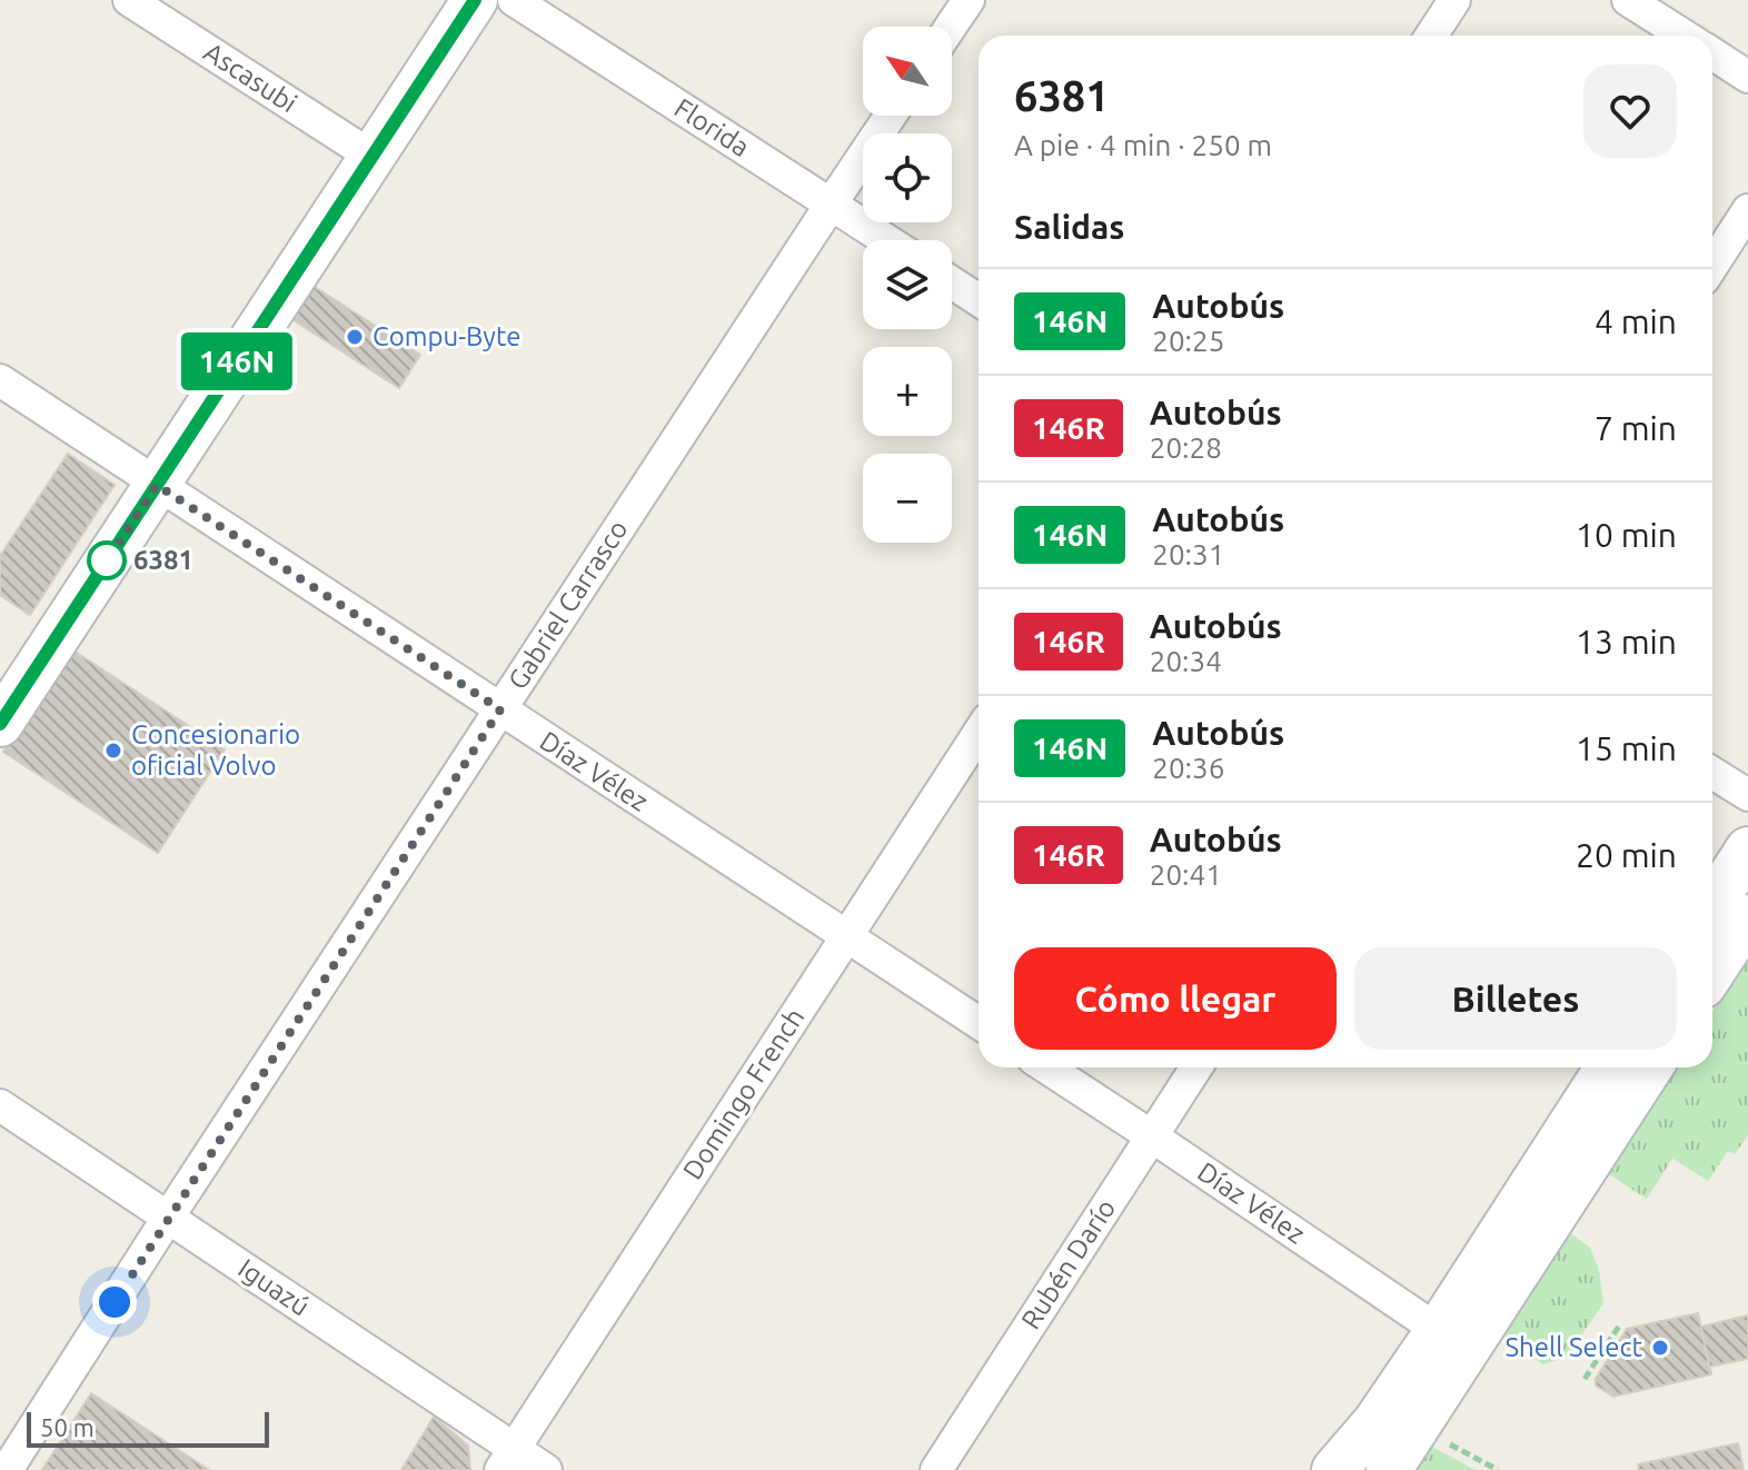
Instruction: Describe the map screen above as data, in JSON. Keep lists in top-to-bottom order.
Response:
{
  "streets": {
    "street": [
      "Ascasubi",
      "Florida",
      "Gabriel Carrasco",
      "Díaz Vélez",
      "Domingo French",
      "Rubén Darío",
      "Iguazú"
    ]
  },
  "crossings": [
    ["Florida", "Gabriel Carrasco"],
    ["Gabriel Carrasco", "Díaz Vélez"],
    ["Gabriel Carrasco", "Iguazú"],
    ["Díaz Vélez", "Domingo French"],
    ["Díaz Vélez", "Rubén Darío"],
    ["Domingo French", "Iguazú"]
  ],
  "places": [
    "Compu-Byte",
    "6381",
    "Concesionario oficial Volvo",
    "Shell Select"
  ],
  "lines": ["bus line 146N"],
  "scale_bar": "50 m",
  "north": "top left",
  "page": {
    "on_map": "146N",
    "map_buttons": ["+", "−"],
    "heading": [
      ["6381", "A pie · 4 min · 250 m"],
      "Salidas"
    ],
    "list": [
      {
        "mark": "146N",
        "name": "Autobús",
        "note": "20:25",
        "value": "4 min"
      },
      {
        "mark": "146R",
        "name": "Autobús",
        "note": "20:28",
        "value": "7 min"
      },
      {
        "mark": "146N",
        "name": "Autobús",
        "note": "20:31",
        "value": "10 min"
      },
      {
        "mark": "146R",
        "name": "Autobús",
        "note": "20:34",
        "value": "13 min"
      },
      {
        "mark": "146N",
        "name": "Autobús",
        "note": "20:36",
        "value": "15 min"
      },
      {
        "mark": "146R",
        "name": "Autobús",
        "note": "20:41",
        "value": "20 min"
      }
    ],
    "buttons": ["Cómo llegar", "Billetes"],
    "scale": "50 m"
  }
}
